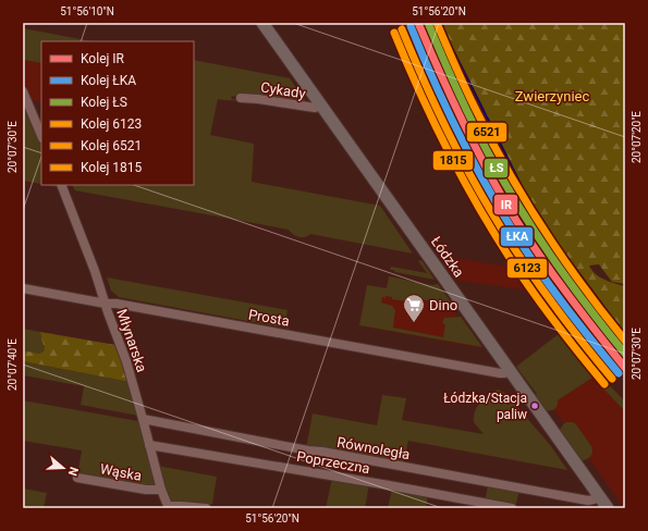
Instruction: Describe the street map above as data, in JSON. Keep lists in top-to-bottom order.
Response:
{
  "streets": {
    "main road": ["Łódzka"],
    "street": [
      "Cykady",
      "Prosta",
      "Młynarska",
      "Równoległa",
      "Poprzeczna",
      "Wąska"
    ]
  },
  "crossings": [
    ["Cykady", "Łódzka"],
    ["Łódzka", "Prosta"],
    ["Łódzka", "Równoległa"],
    ["Prosta", "Młynarska"],
    ["Młynarska", "Równoległa"],
    ["Młynarska", "Poprzeczna"],
    ["Młynarska", "Wąska"]
  ],
  "parks": ["Zwierzyniec"],
  "places": {
    "supermarket": ["Dino"],
    "other": ["Łódzka/Stacja paliw"]
  },
  "lines": [
    "rail line IR",
    "rail line ŁS",
    "rail line 6521",
    "rail line ŁKA",
    "rail line 6123",
    "rail line 1815"
  ],
  "legend": [
    "Kolej IR",
    "Kolej ŁKA",
    "Kolej ŁS",
    "Kolej 6123",
    "Kolej 6521",
    "Kolej 1815"
  ],
  "north": "right",
  "coordinates": [
    "51°56'10\"N",
    "51°56'20\"N",
    "20°07'20\"E",
    "20°07'30\"E",
    "20°07'40\"E"
  ]
}
